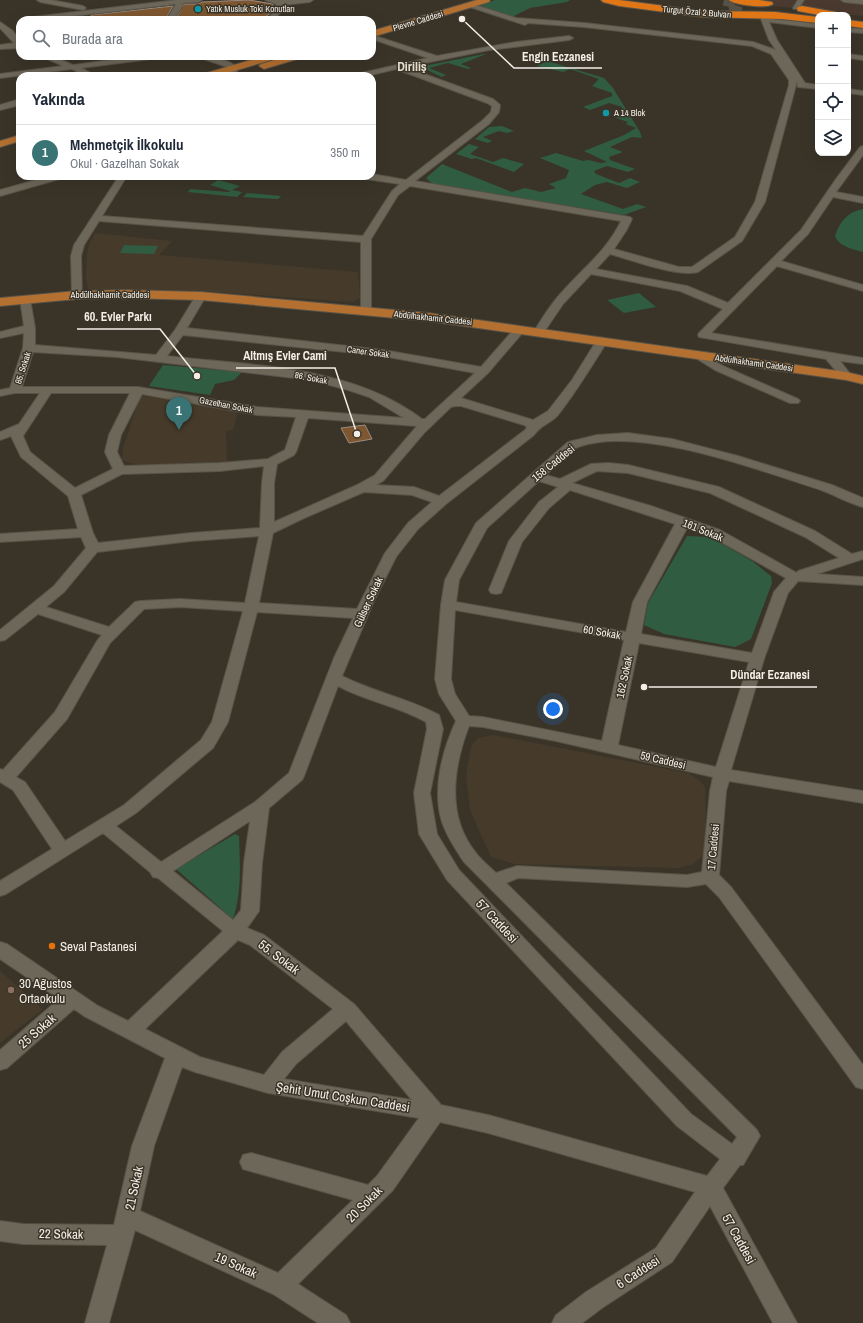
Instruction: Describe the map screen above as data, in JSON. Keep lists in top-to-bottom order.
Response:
{
  "streets": {
    "highway": ["Turgut Özal 2 Bulvarı"],
    "main road": ["Plevne Caddesi", "Abdülhakhamit Caddesi"],
    "street": [
      "Caner Sokak",
      "85. Sokak",
      "86. Sokak",
      "Gazelhan Sokak",
      "158 Caddesi",
      "161 Sokak",
      "Gülser Sokak",
      "60 Sokak",
      "162 Sokak",
      "59 Caddesi",
      "17 Caddesi",
      "57 Caddesi",
      "55. Sokak",
      "25 Sokak",
      "Şehit Umut Coşkun Caddesi",
      "21 Sokak",
      "20 Sokak",
      "22 Sokak",
      "19 Sokak",
      "6 Caddesi"
    ]
  },
  "crossings": [
    ["Abdülhakhamit Caddesi", "85. Sokak"],
    ["Abdülhakhamit Caddesi", "Gülser Sokak"],
    ["85. Sokak", "86. Sokak"],
    ["85. Sokak", "Gazelhan Sokak"],
    ["86. Sokak", "Gazelhan Sokak"],
    ["158 Caddesi", "161 Sokak"],
    ["158 Caddesi", "60 Sokak"],
    ["158 Caddesi", "59 Caddesi"],
    ["161 Sokak", "162 Sokak"],
    ["161 Sokak", "17 Caddesi"],
    ["Gülser Sokak", "57 Caddesi"],
    ["Gülser Sokak", "55. Sokak"],
    ["60 Sokak", "162 Sokak"],
    ["60 Sokak", "17 Caddesi"],
    ["162 Sokak", "59 Caddesi"],
    ["59 Caddesi", "17 Caddesi"],
    ["57 Caddesi", "Şehit Umut Coşkun Caddesi"],
    ["57 Caddesi", "6 Caddesi"],
    ["55. Sokak", "Şehit Umut Coşkun Caddesi"],
    ["55. Sokak", "20 Sokak"],
    ["25 Sokak", "Şehit Umut Coşkun Caddesi"],
    ["Şehit Umut Coşkun Caddesi", "21 Sokak"],
    ["Şehit Umut Coşkun Caddesi", "20 Sokak"],
    ["Şehit Umut Coşkun Caddesi", "6 Caddesi"],
    ["21 Sokak", "22 Sokak"],
    ["21 Sokak", "19 Sokak"],
    ["20 Sokak", "19 Sokak"],
    ["22 Sokak", "19 Sokak"]
  ],
  "districts": ["Diriliş"],
  "places": [
    "Yatık Musluk Toki Konutları",
    "Engin Eczanesi",
    "A 14 Blok",
    "60. Evler Parkı",
    "Altmış Evler Cami",
    "Dündar Eczanesi",
    "Seval Pastanesi",
    "30 Ağustos Ortaokulu"
  ],
  "page": {
    "map_buttons": ["+", "−"],
    "search": "Burada ara",
    "heading": "Yakında",
    "list": [
      {
        "mark": "1",
        "name": "Mehmetçik İlkokulu",
        "note": "Okul · Gazelhan Sokak",
        "value": "350 m"
      }
    ],
    "pins": "1"
  }
}
